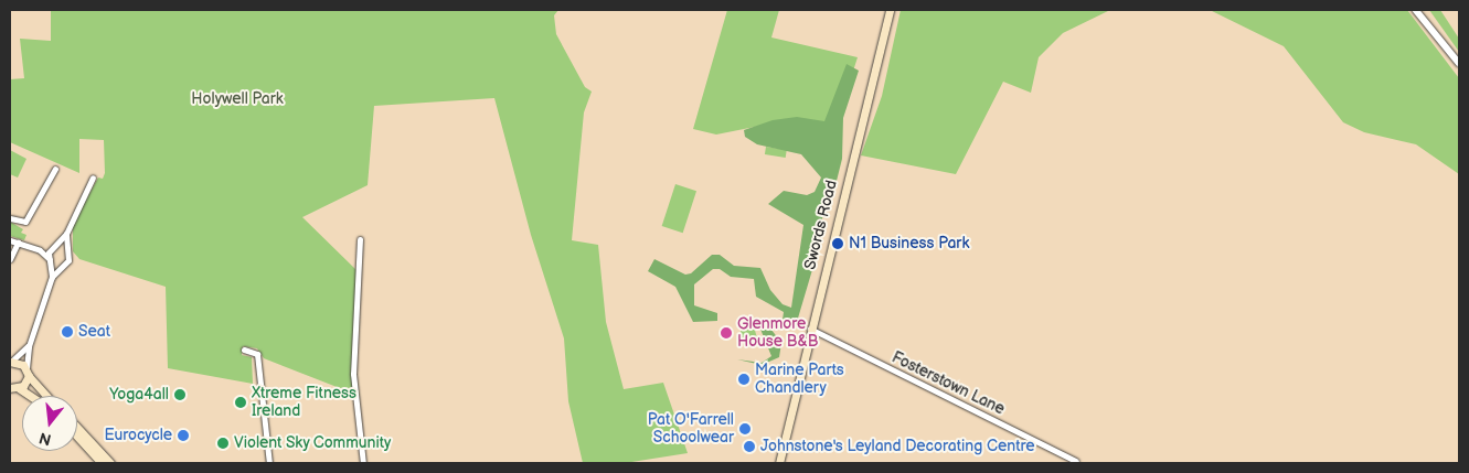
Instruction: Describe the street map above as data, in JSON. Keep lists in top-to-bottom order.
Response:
{
  "streets": {
    "main road": ["Swords Road"],
    "street": ["Fosterstown Lane"]
  },
  "crossings": [
    ["Swords Road", "Fosterstown Lane"]
  ],
  "parks": ["Holywell Park"],
  "places": [
    "N1 Business Park",
    "Seat",
    "Glenmore House B&B",
    "Marine Parts Chandlery",
    "Yoga4all",
    "Xtreme Fitness Ireland",
    "Pat O'Farrell Schoolwear",
    "Eurocycle",
    "Violent Sky Community",
    "Johnstone's Leyland Decorating Centre"
  ],
  "north": "bottom"
}
